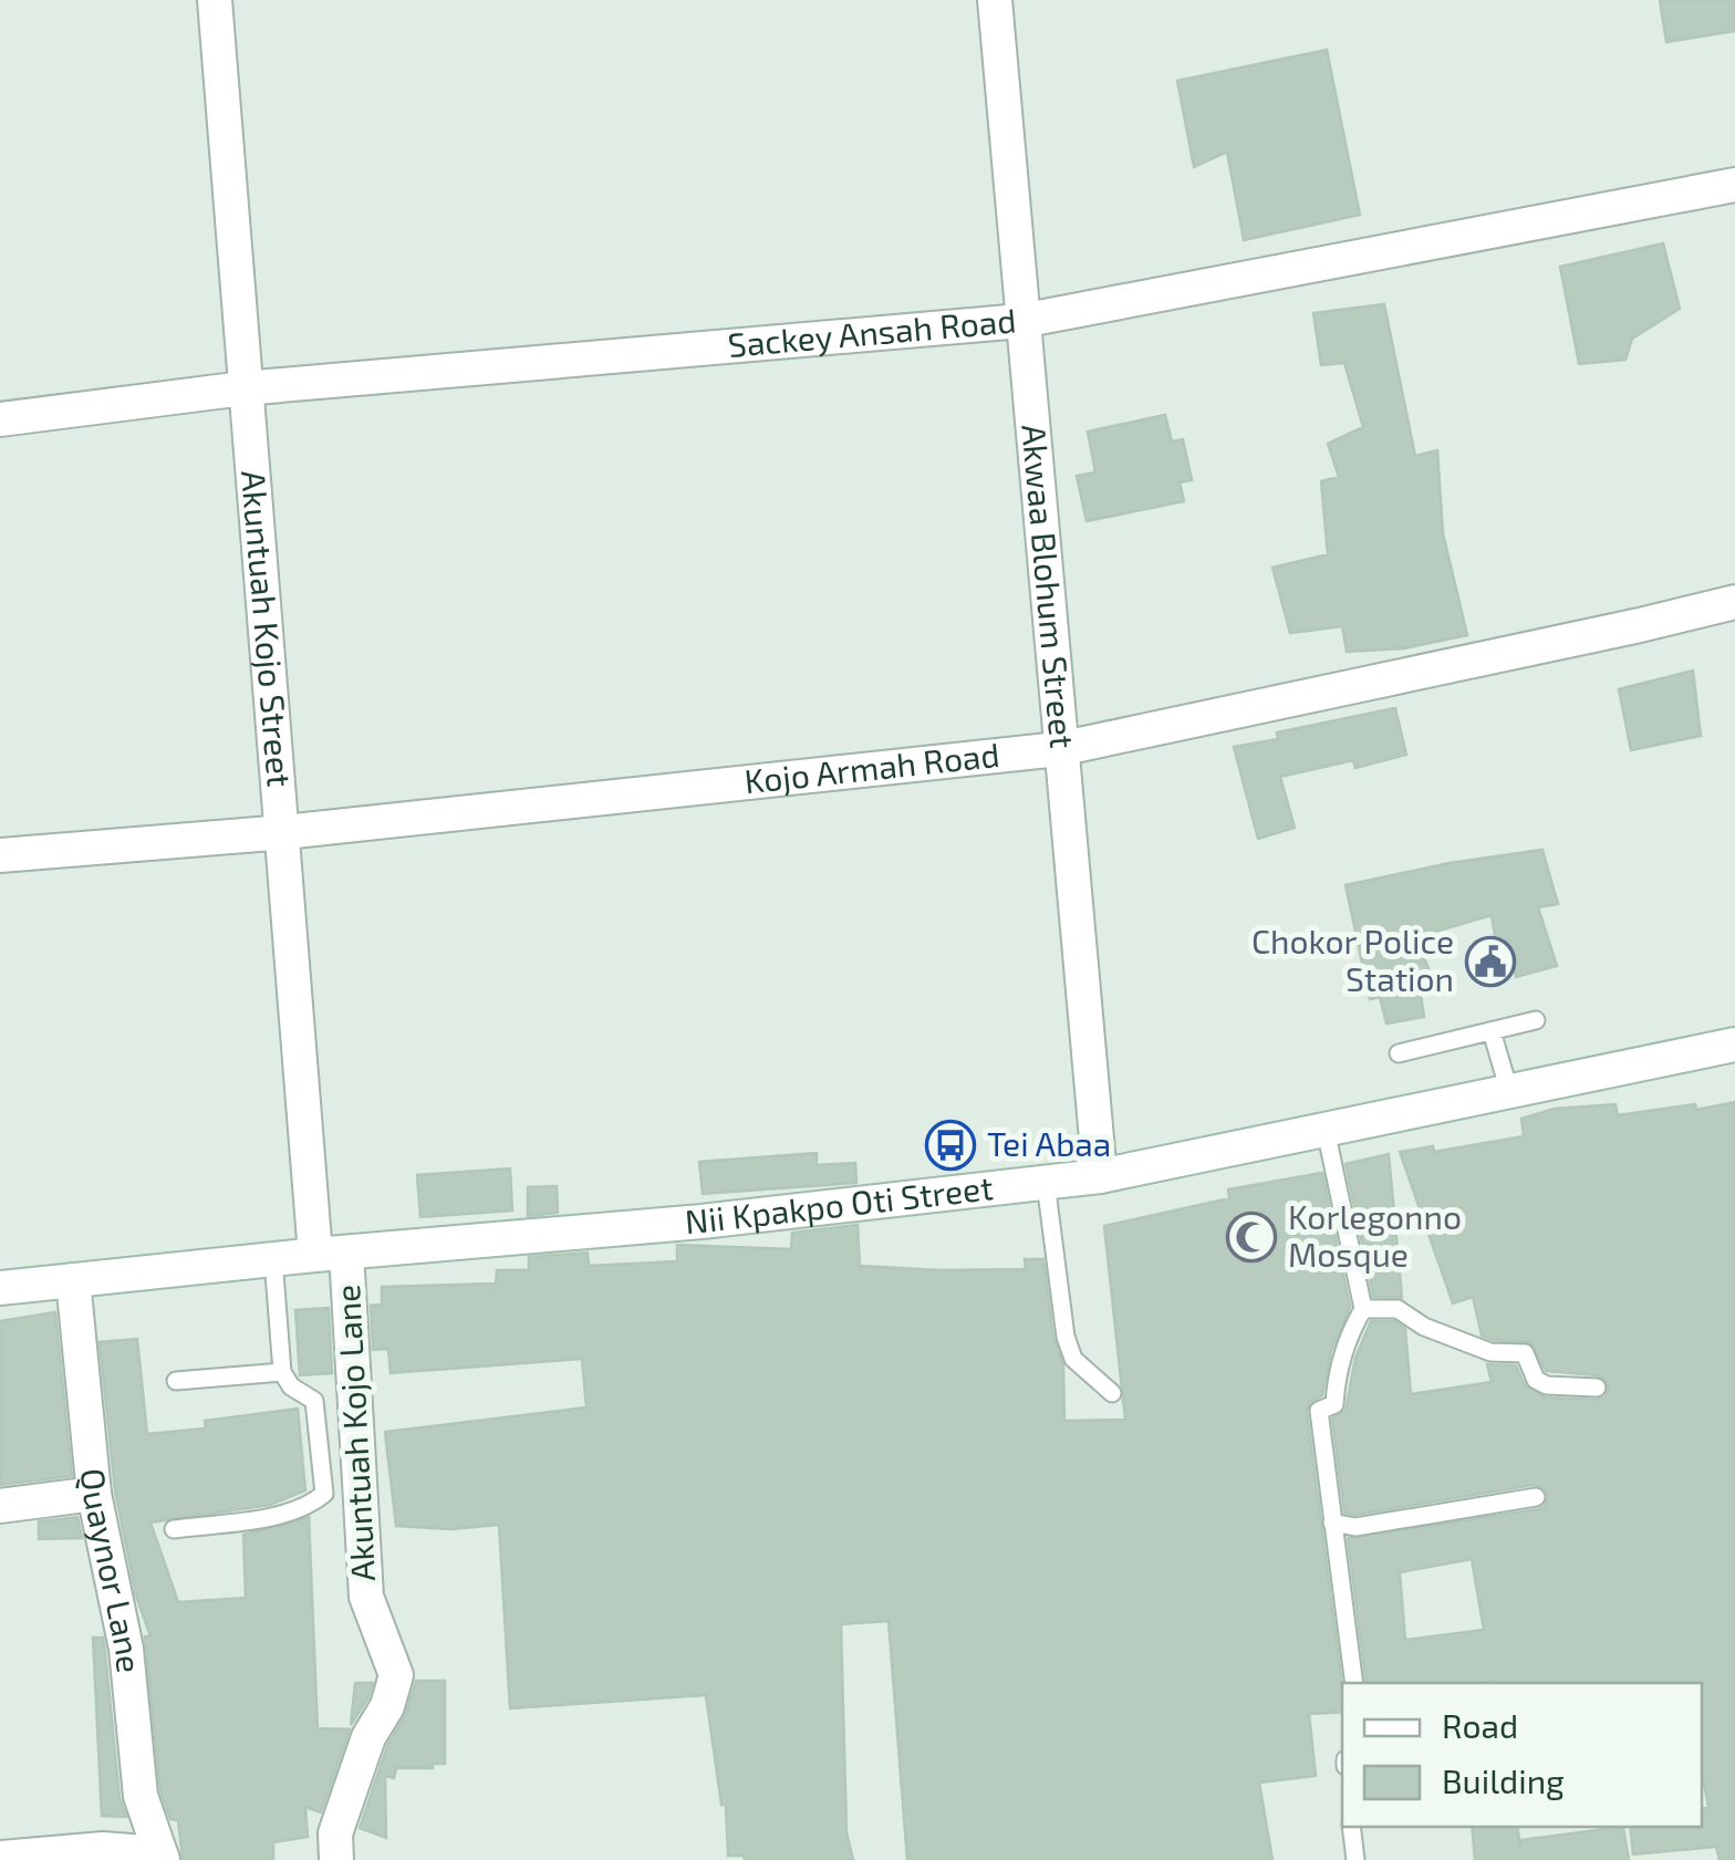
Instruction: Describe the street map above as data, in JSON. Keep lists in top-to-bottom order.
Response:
{
  "streets": {
    "street": [
      "Sackey Ansah Road",
      "Akwaa Blohum Street",
      "Akuntuah Kojo Street",
      "Kojo Armah Road",
      "Nii Kpakpo Oti Street",
      "Akuntuah Kojo Lane",
      "Quaynor Lane"
    ]
  },
  "crossings": [
    ["Sackey Ansah Road", "Akwaa Blohum Street"],
    ["Sackey Ansah Road", "Akuntuah Kojo Street"],
    ["Akwaa Blohum Street", "Kojo Armah Road"],
    ["Akwaa Blohum Street", "Nii Kpakpo Oti Street"],
    ["Akuntuah Kojo Street", "Kojo Armah Road"],
    ["Akuntuah Kojo Street", "Nii Kpakpo Oti Street"],
    ["Akuntuah Kojo Street", "Akuntuah Kojo Lane"],
    ["Nii Kpakpo Oti Street", "Akuntuah Kojo Lane"],
    ["Nii Kpakpo Oti Street", "Quaynor Lane"]
  ],
  "places": {
    "public building": ["Chokor Police Station"],
    "bus stop": ["Tei Abaa"],
    "mosque": ["Korlegonno Mosque"]
  },
  "legend": ["Road", "Building"]
}
